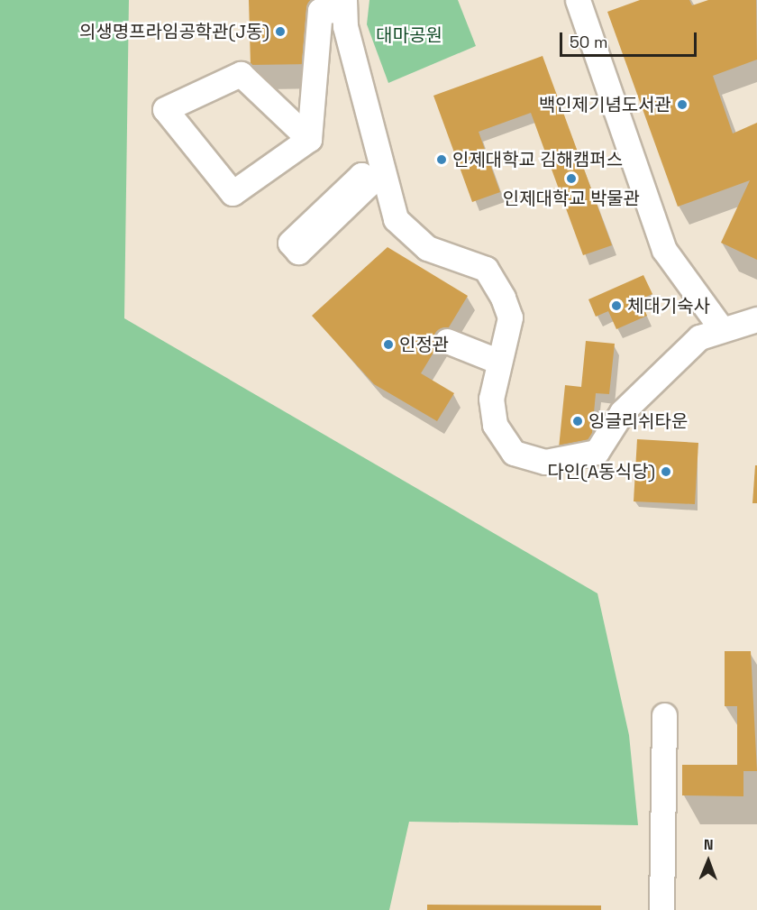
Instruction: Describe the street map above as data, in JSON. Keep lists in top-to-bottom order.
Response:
{
  "parks": ["대마공원"],
  "places": [
    "의생명프라임공학관(J동)",
    "백인제기념도서관",
    "인제대학교 김해캠퍼스",
    "인제대학교 박물관",
    "체대기숙사",
    "인정관",
    "잉글리쉬타운",
    "다인(A동식당)"
  ],
  "scale_bar": "50 m",
  "north": "top"
}
